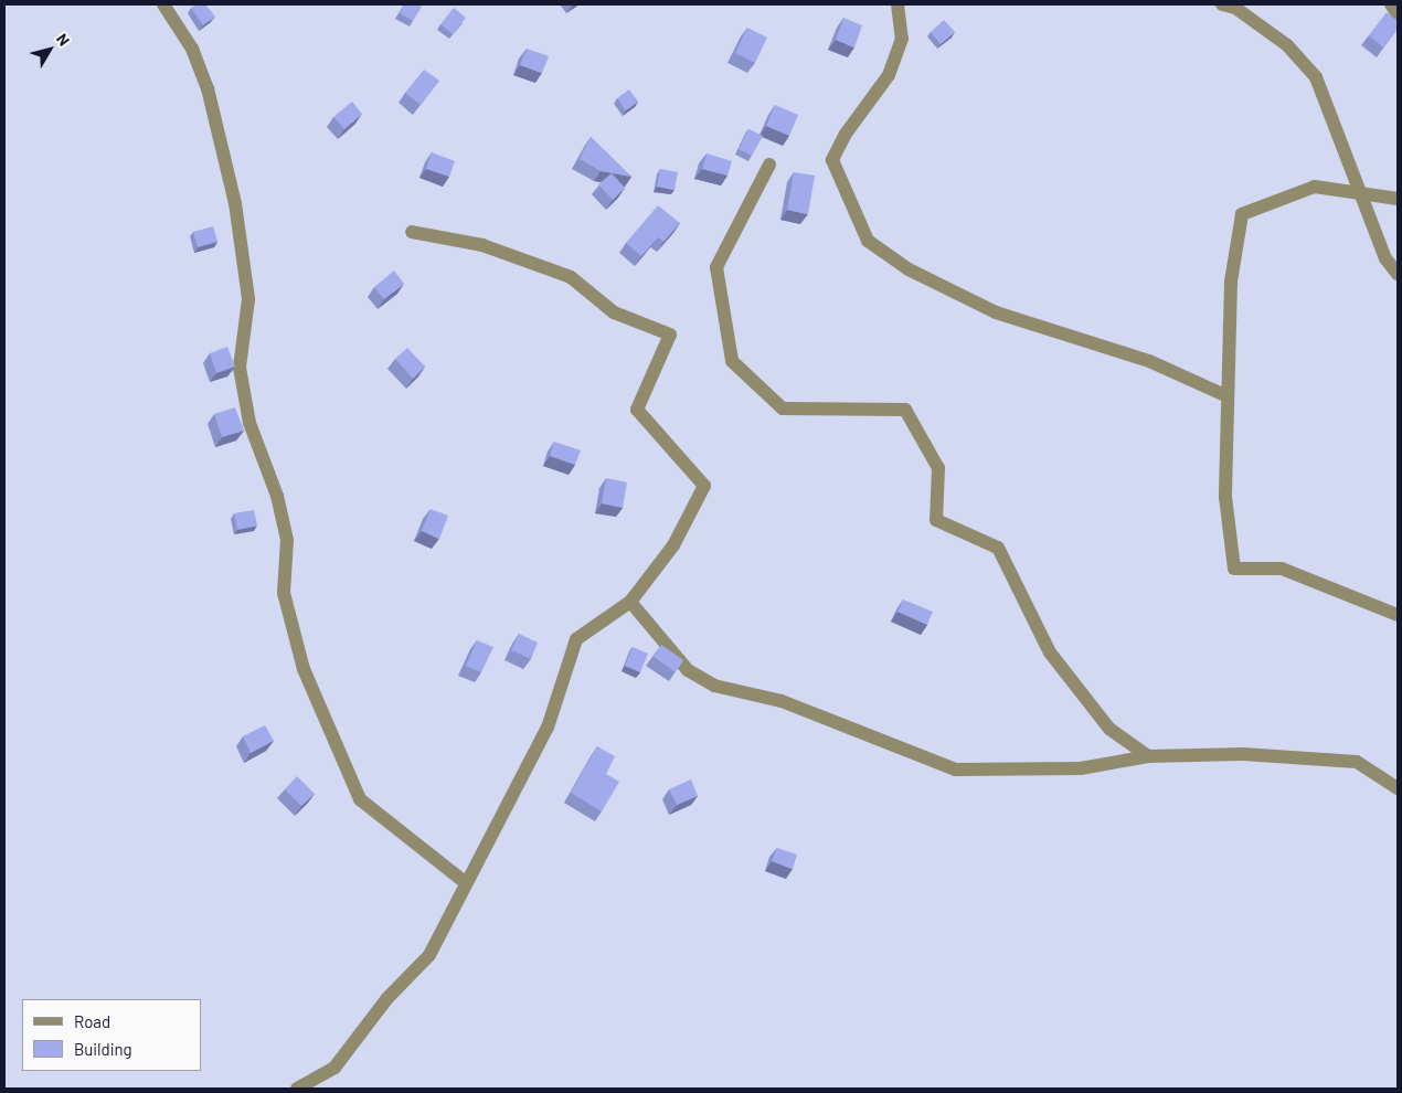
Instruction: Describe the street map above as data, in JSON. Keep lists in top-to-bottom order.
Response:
{
  "legend": ["Road", "Building"],
  "north": "top right"
}
